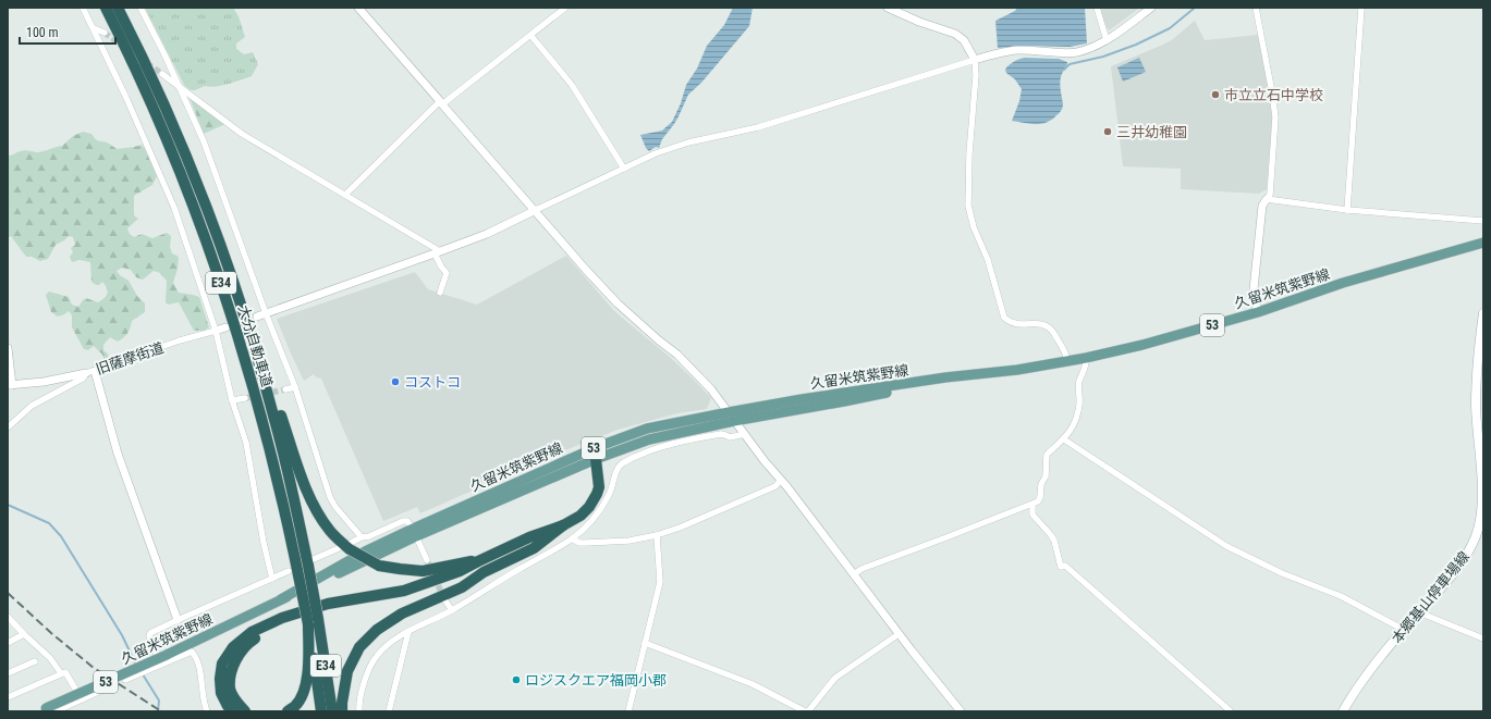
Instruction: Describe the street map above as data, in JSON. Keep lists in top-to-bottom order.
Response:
{
  "streets": {
    "highway": ["E34", "大分自動車道"],
    "main road": ["久留米筑紫野線", "53", "本郷基山停車場線"],
    "street": ["旧薩摩街道"]
  },
  "places": [
    "市立立石中学校",
    "三井幼稚園",
    "コストコ",
    "ロジスクエア福岡小郡"
  ],
  "scale_bar": "100 m"
}
